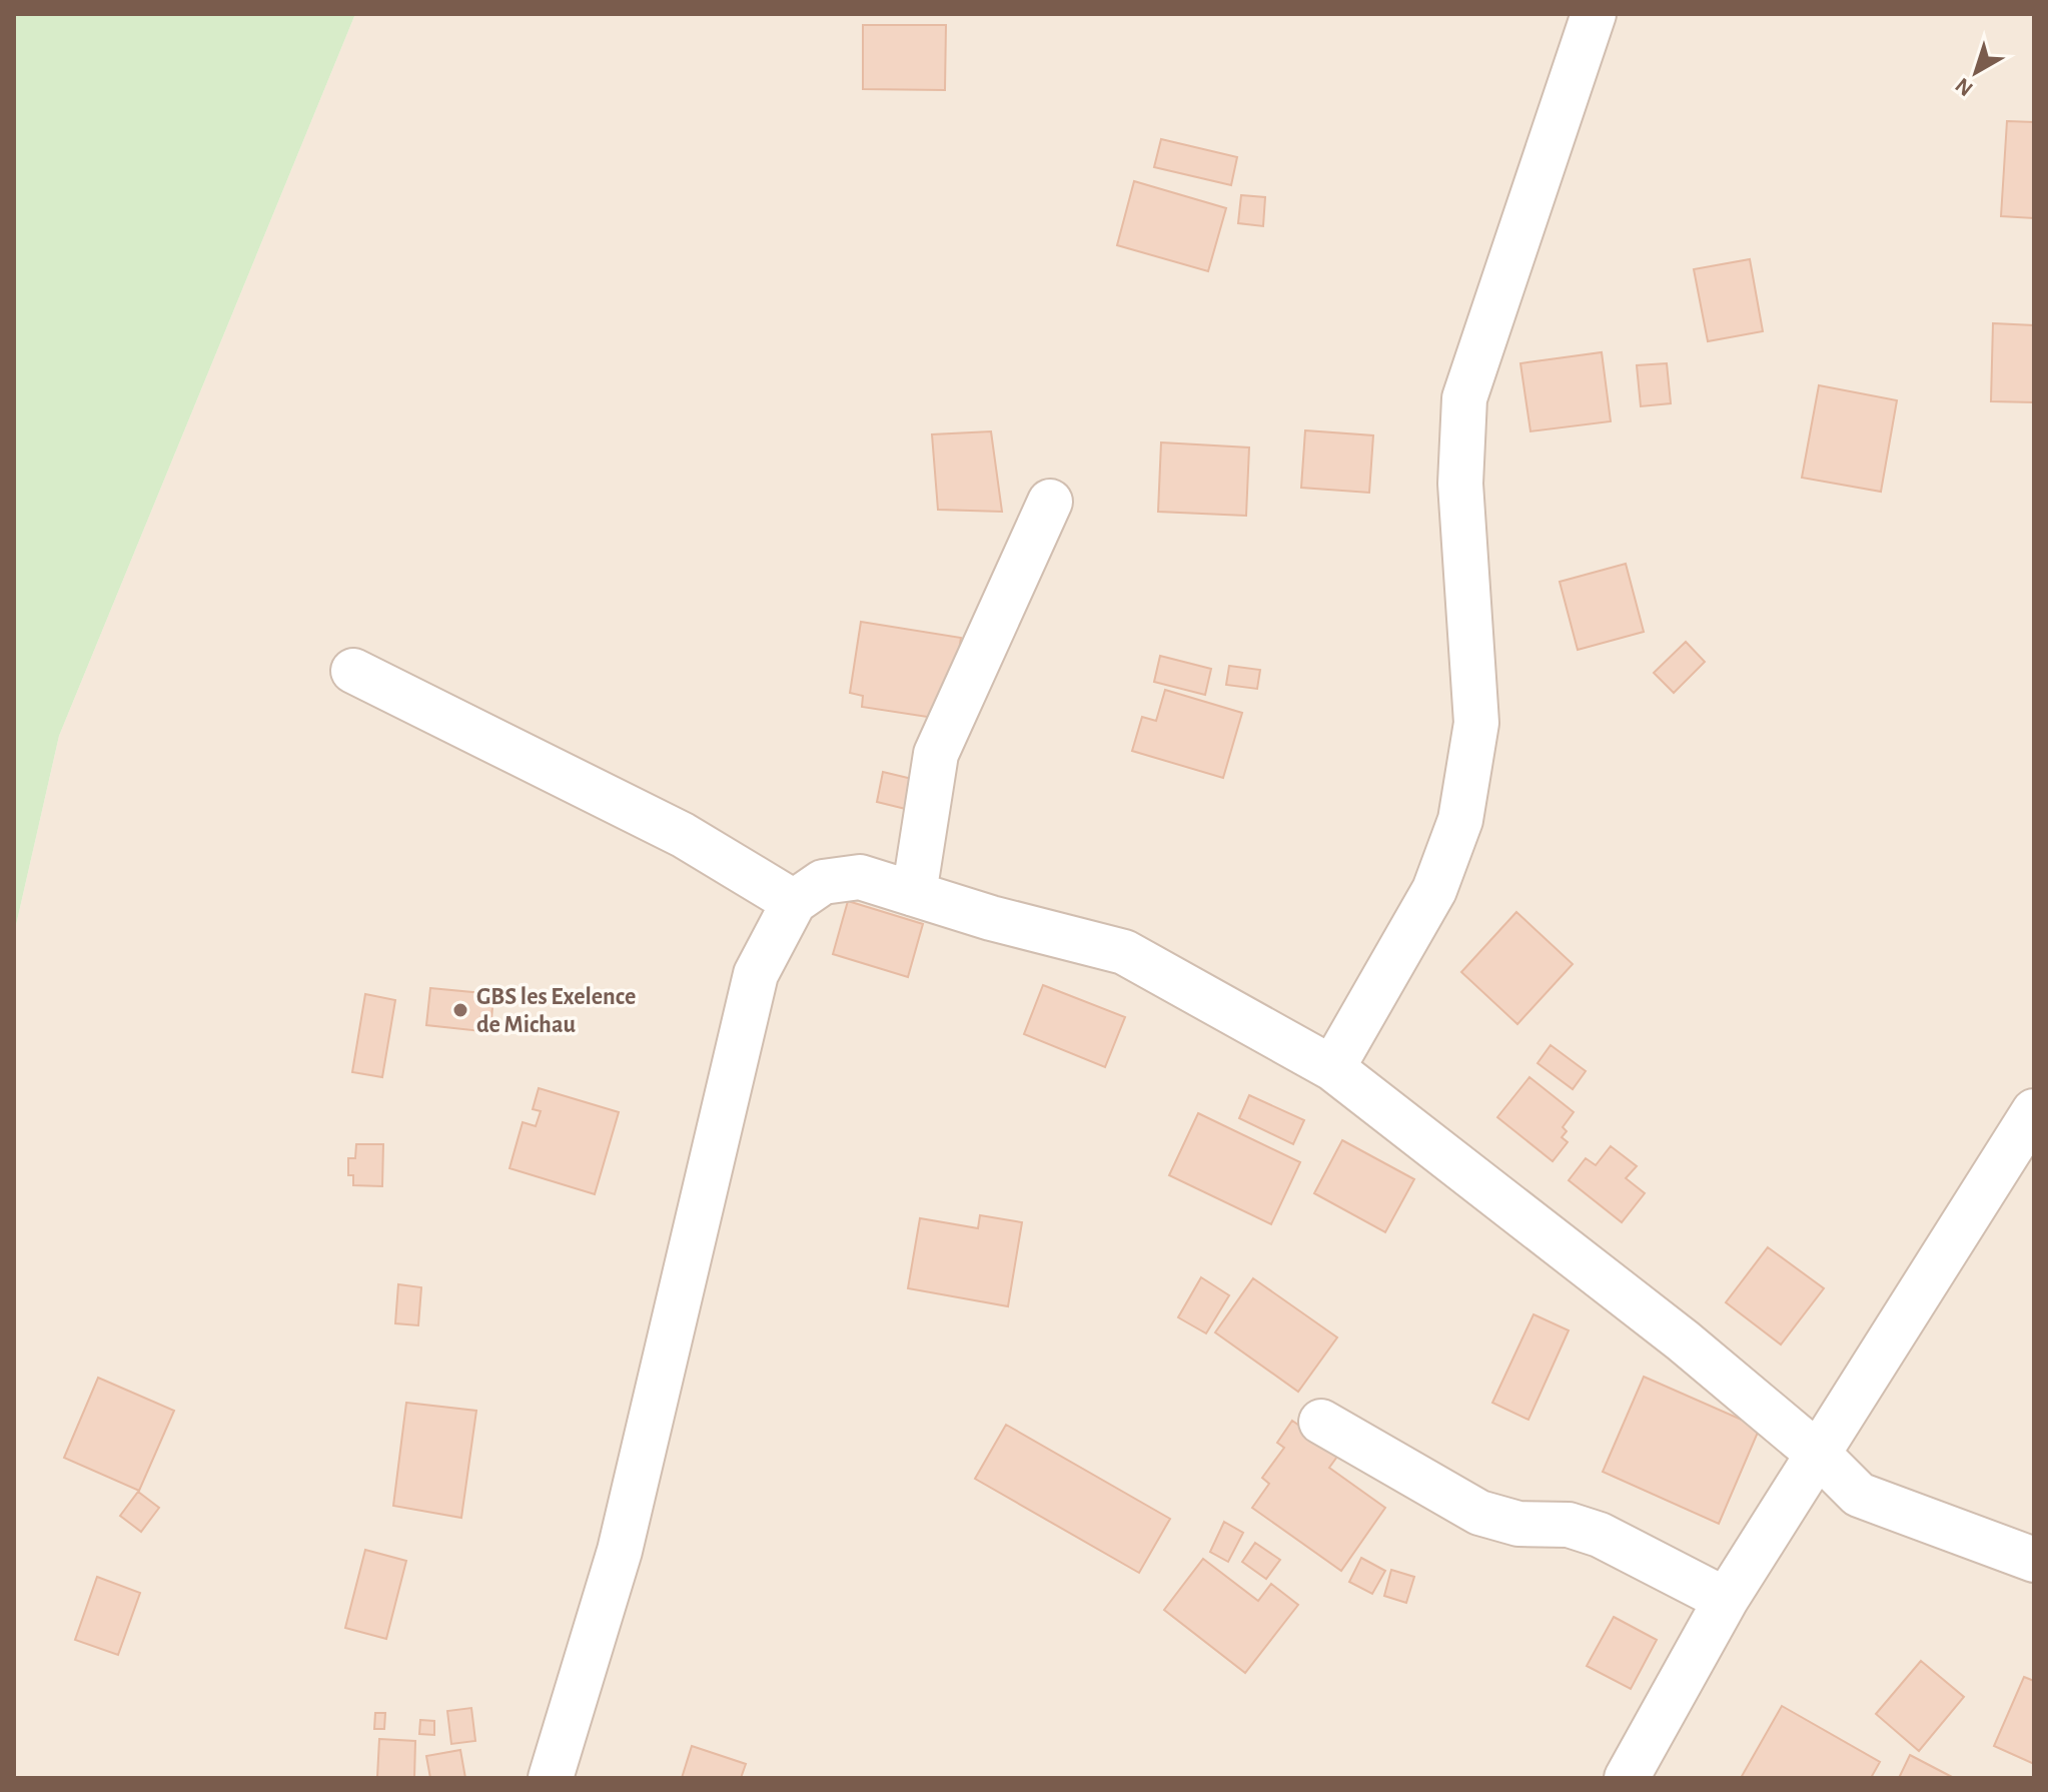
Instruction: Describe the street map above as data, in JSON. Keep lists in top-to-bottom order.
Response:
{
  "places": ["GBS les Exelence de Michau"],
  "north": "bottom left"
}
